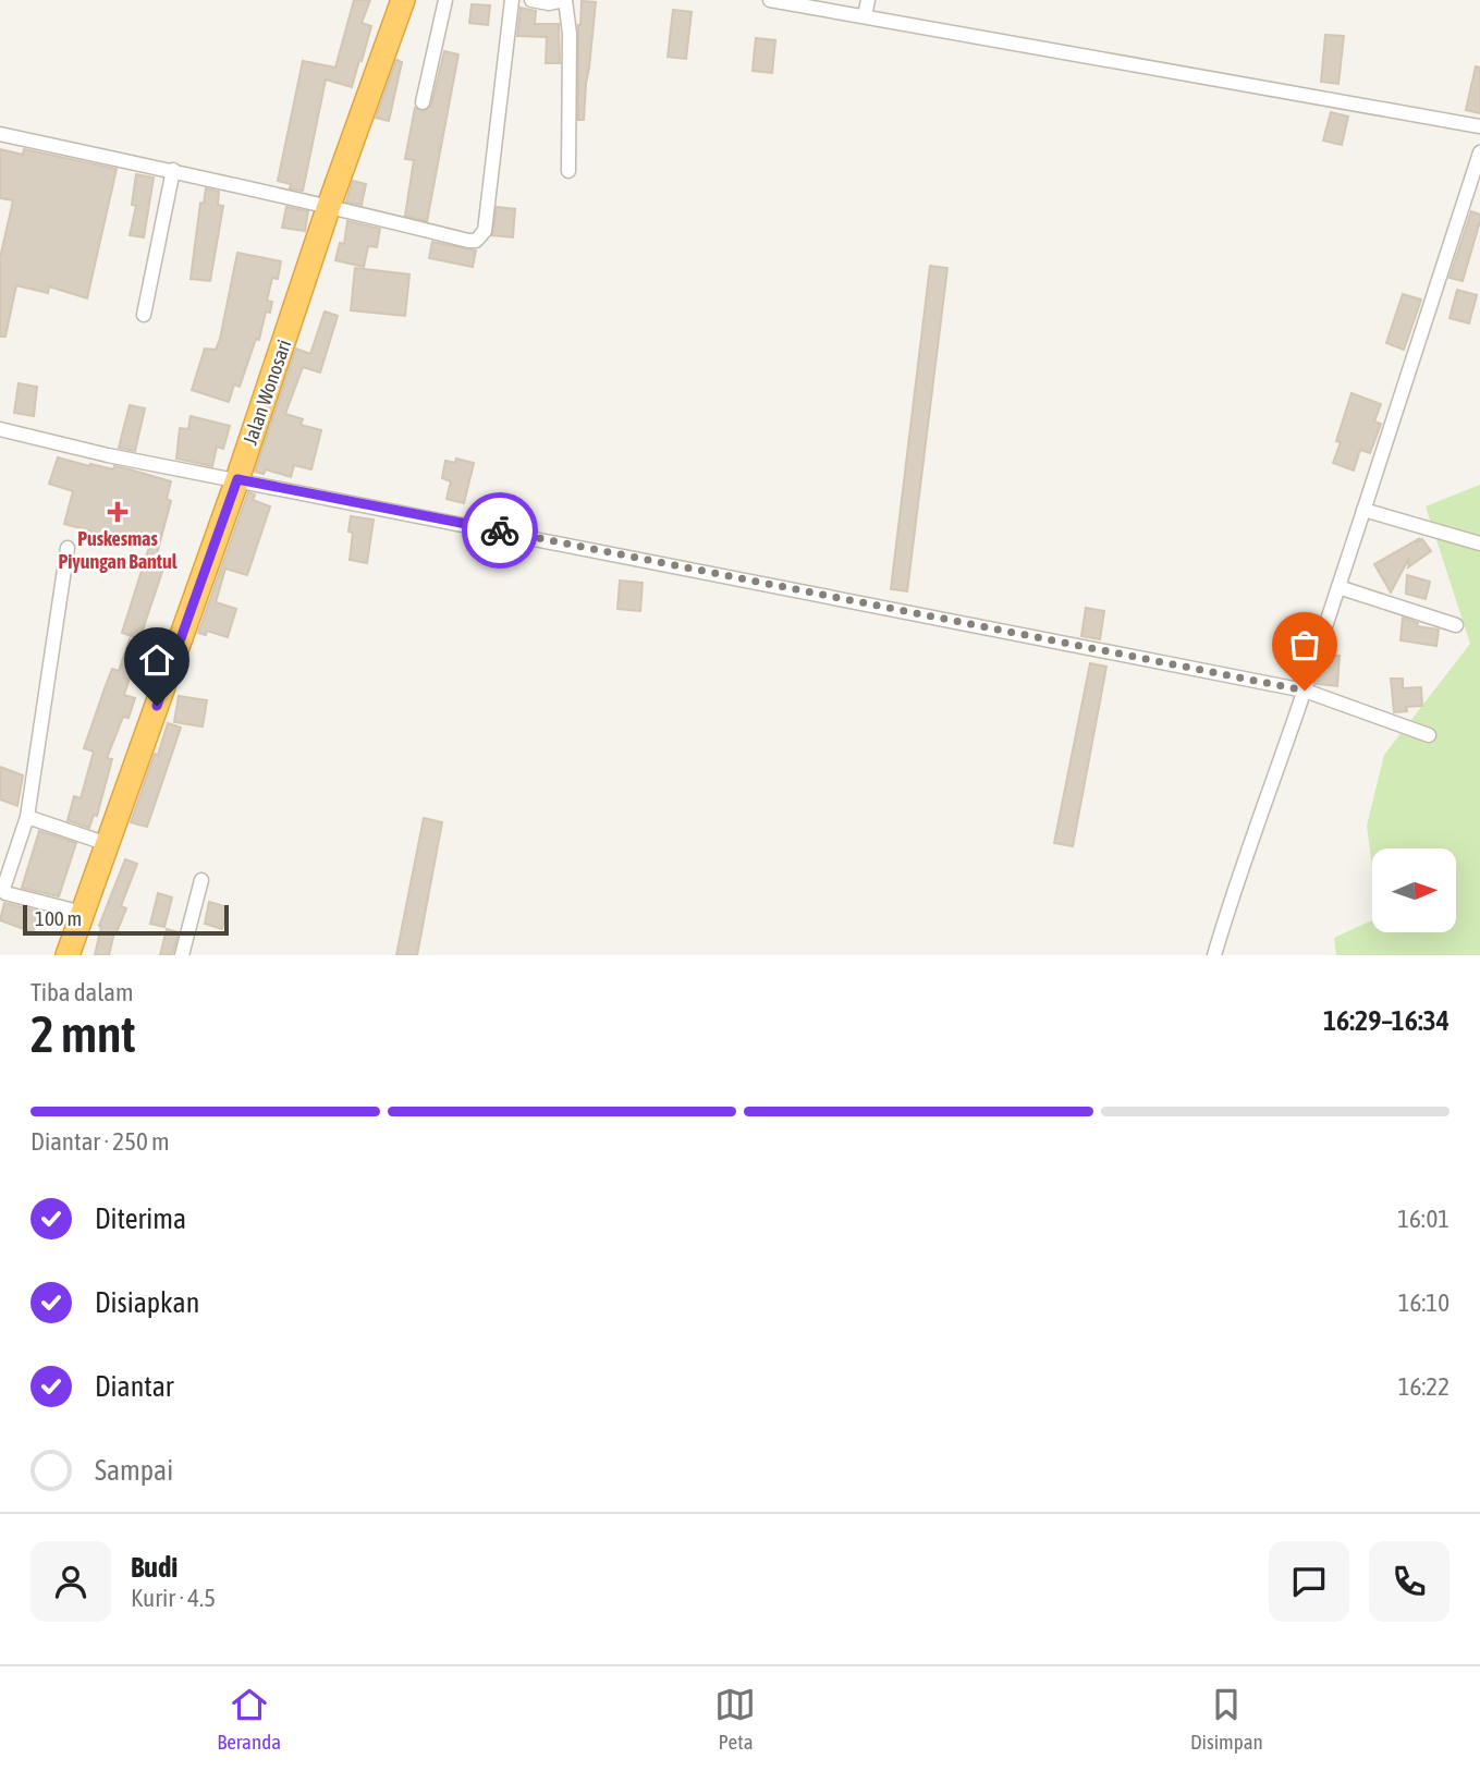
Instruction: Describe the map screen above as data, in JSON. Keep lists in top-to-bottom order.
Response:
{
  "streets": {
    "highway": ["Jalan Wonosari"]
  },
  "places": {
    "health": ["Puskesmas Piyungan Bantul"]
  },
  "scale_bar": "100 m",
  "north": "right",
  "page": {
    "scale": "100 m",
    "heading": ["2 mnt", "Tiba dalam", "16:29–16:34"],
    "panel": ["Budi", "Kurir · 4.5"],
    "bar": "Diantar · 250 m",
    "list": [
      ["Diterima", "16:01"],
      ["Disiapkan", "16:10"],
      ["Diantar", "16:22"],
      "Sampai"
    ],
    "tabs": ["Beranda", "Peta", "Disimpan"]
  }
}
